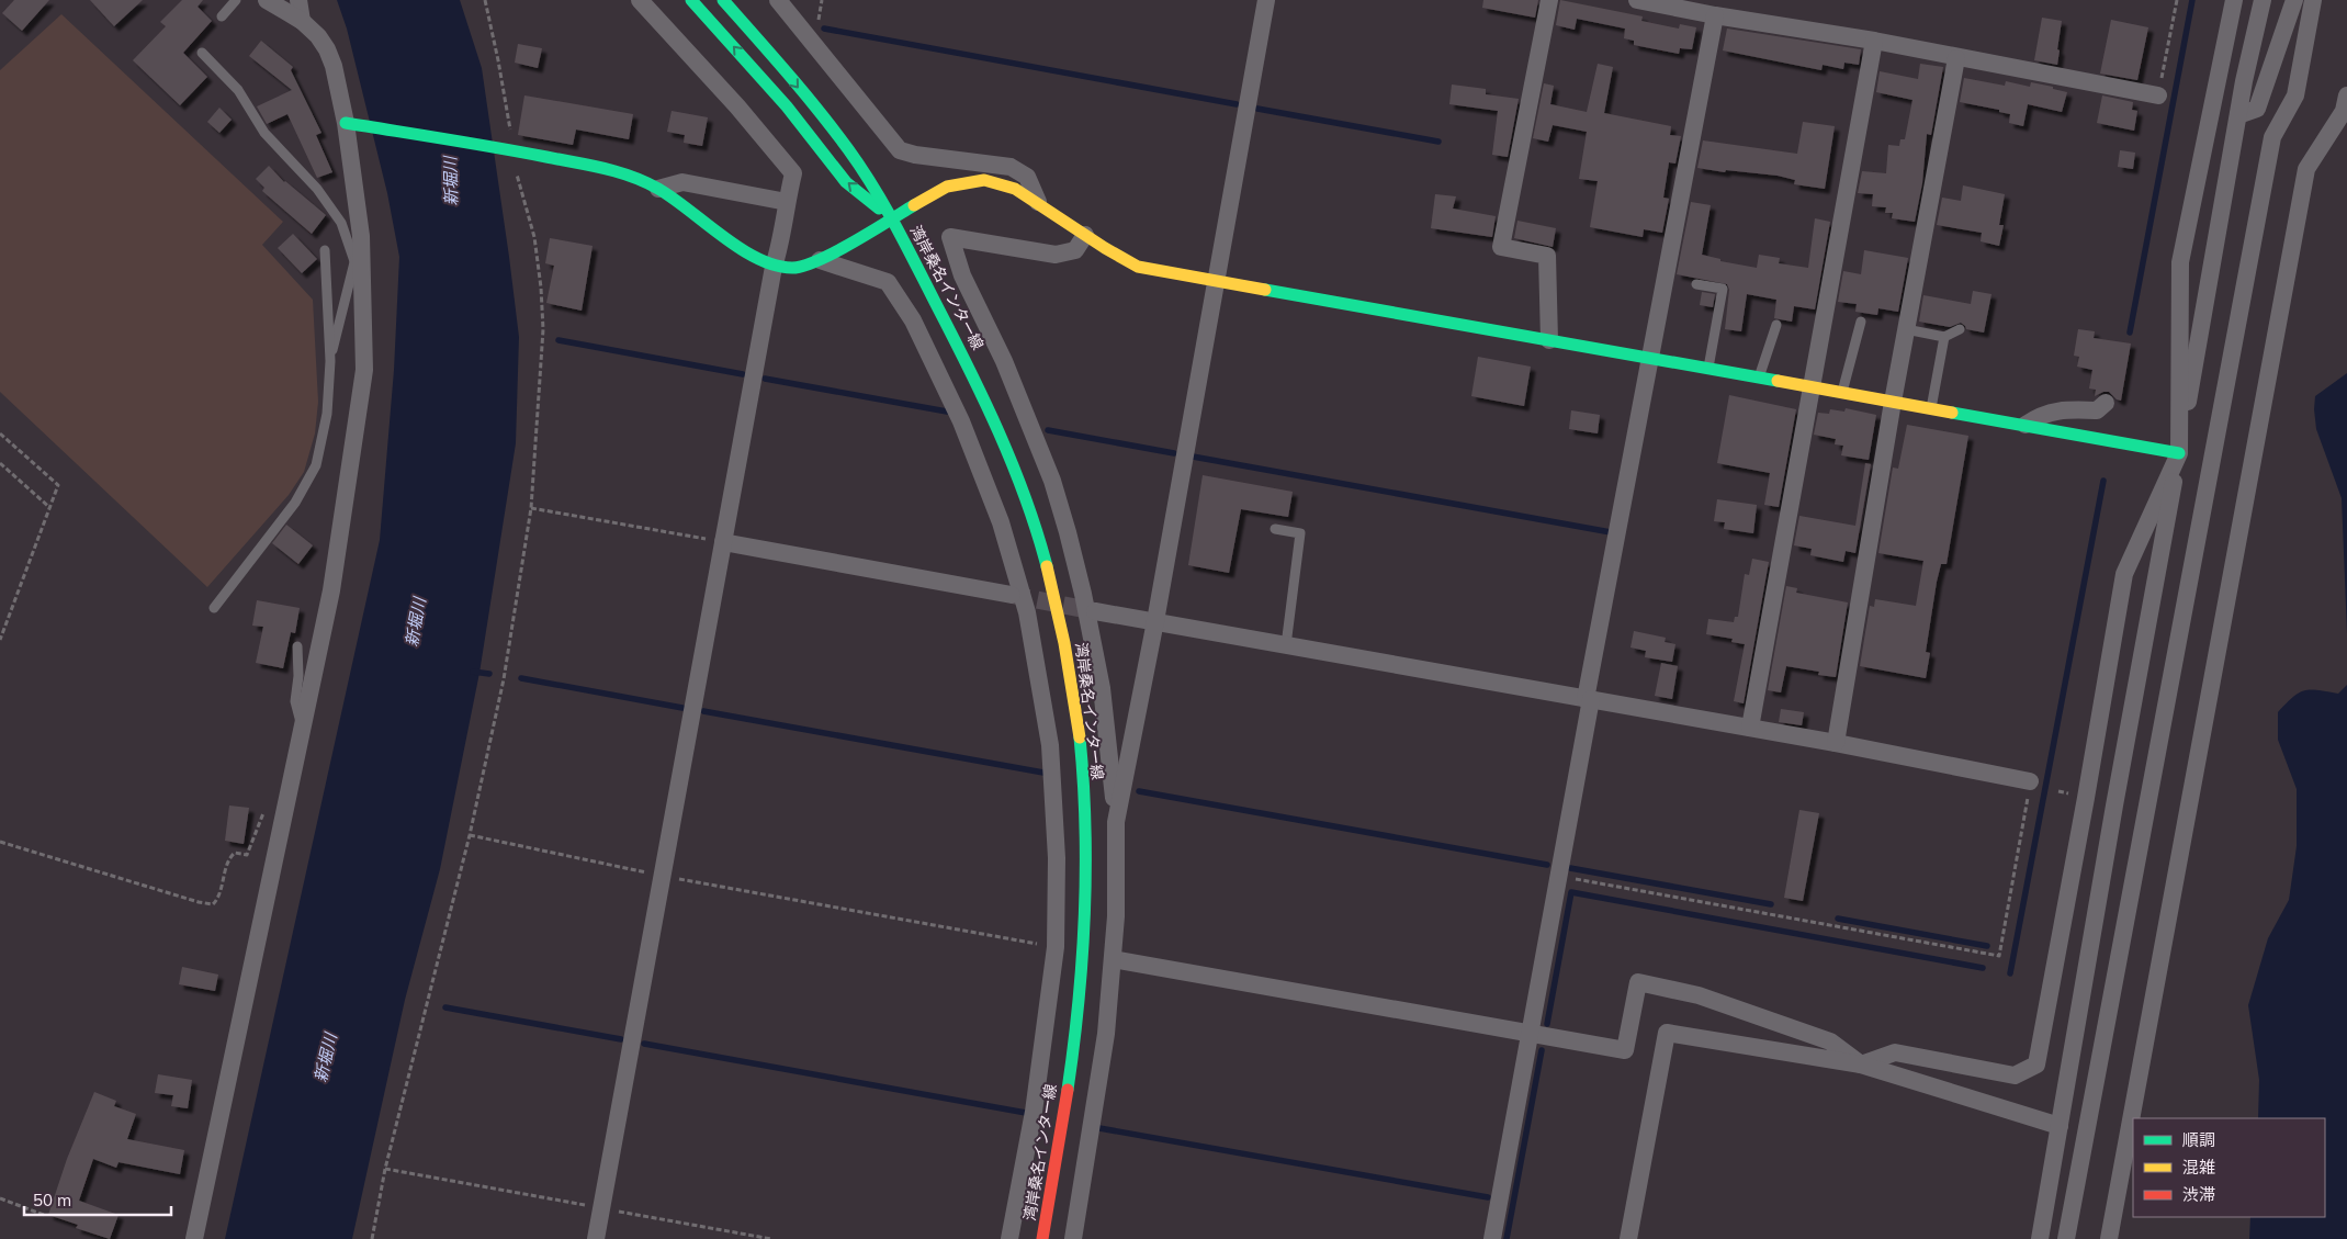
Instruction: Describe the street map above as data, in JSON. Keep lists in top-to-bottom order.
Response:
{
  "streets": {
    "street": ["湾岸桑名インター線"]
  },
  "water": ["新堀川"],
  "legend": ["順調", "混雑", "渋滞"],
  "scale_bar": "50 m"
}
